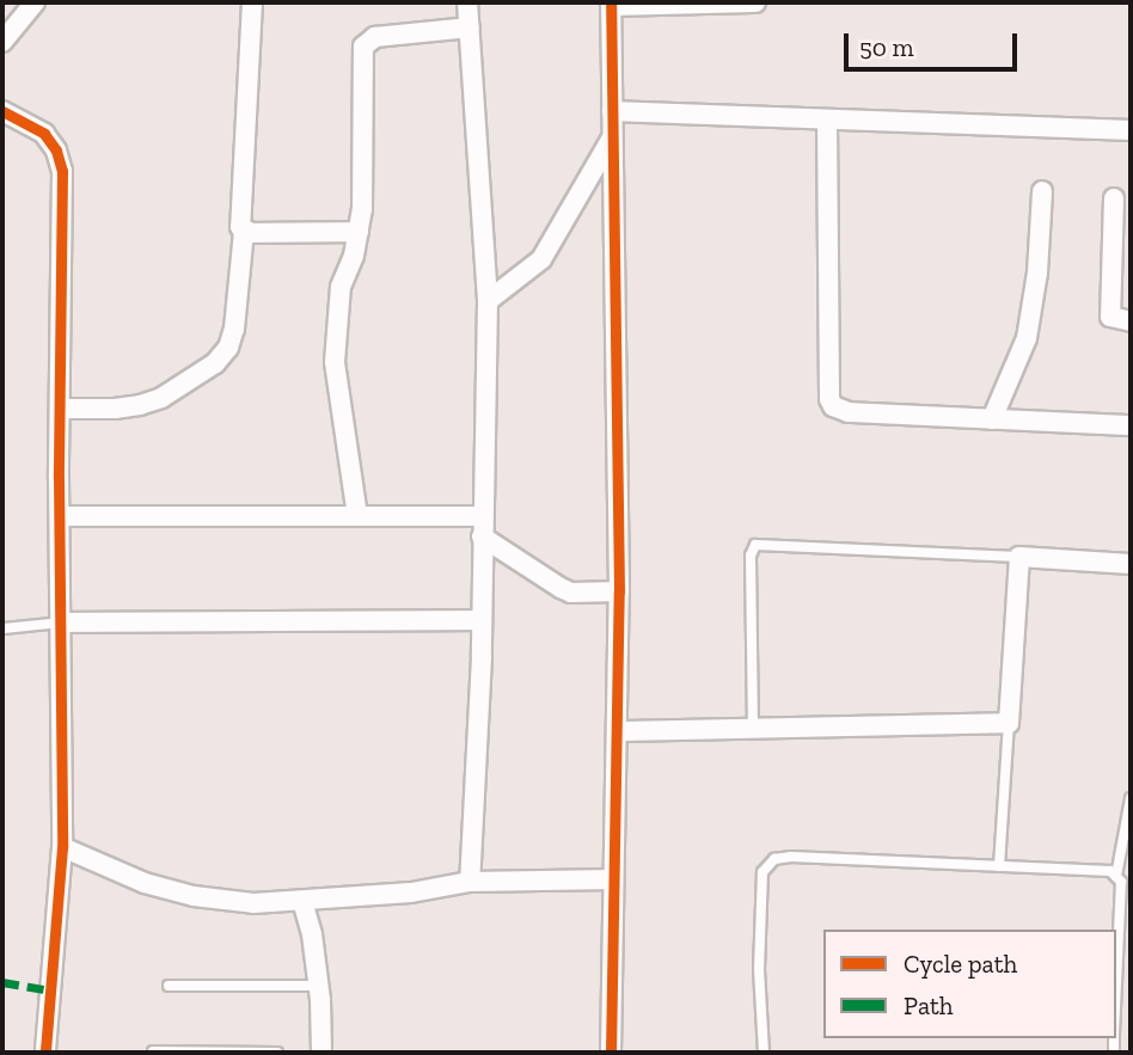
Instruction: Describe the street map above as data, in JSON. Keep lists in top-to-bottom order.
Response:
{
  "legend": ["Cycle path", "Path"],
  "scale_bar": "50 m"
}
